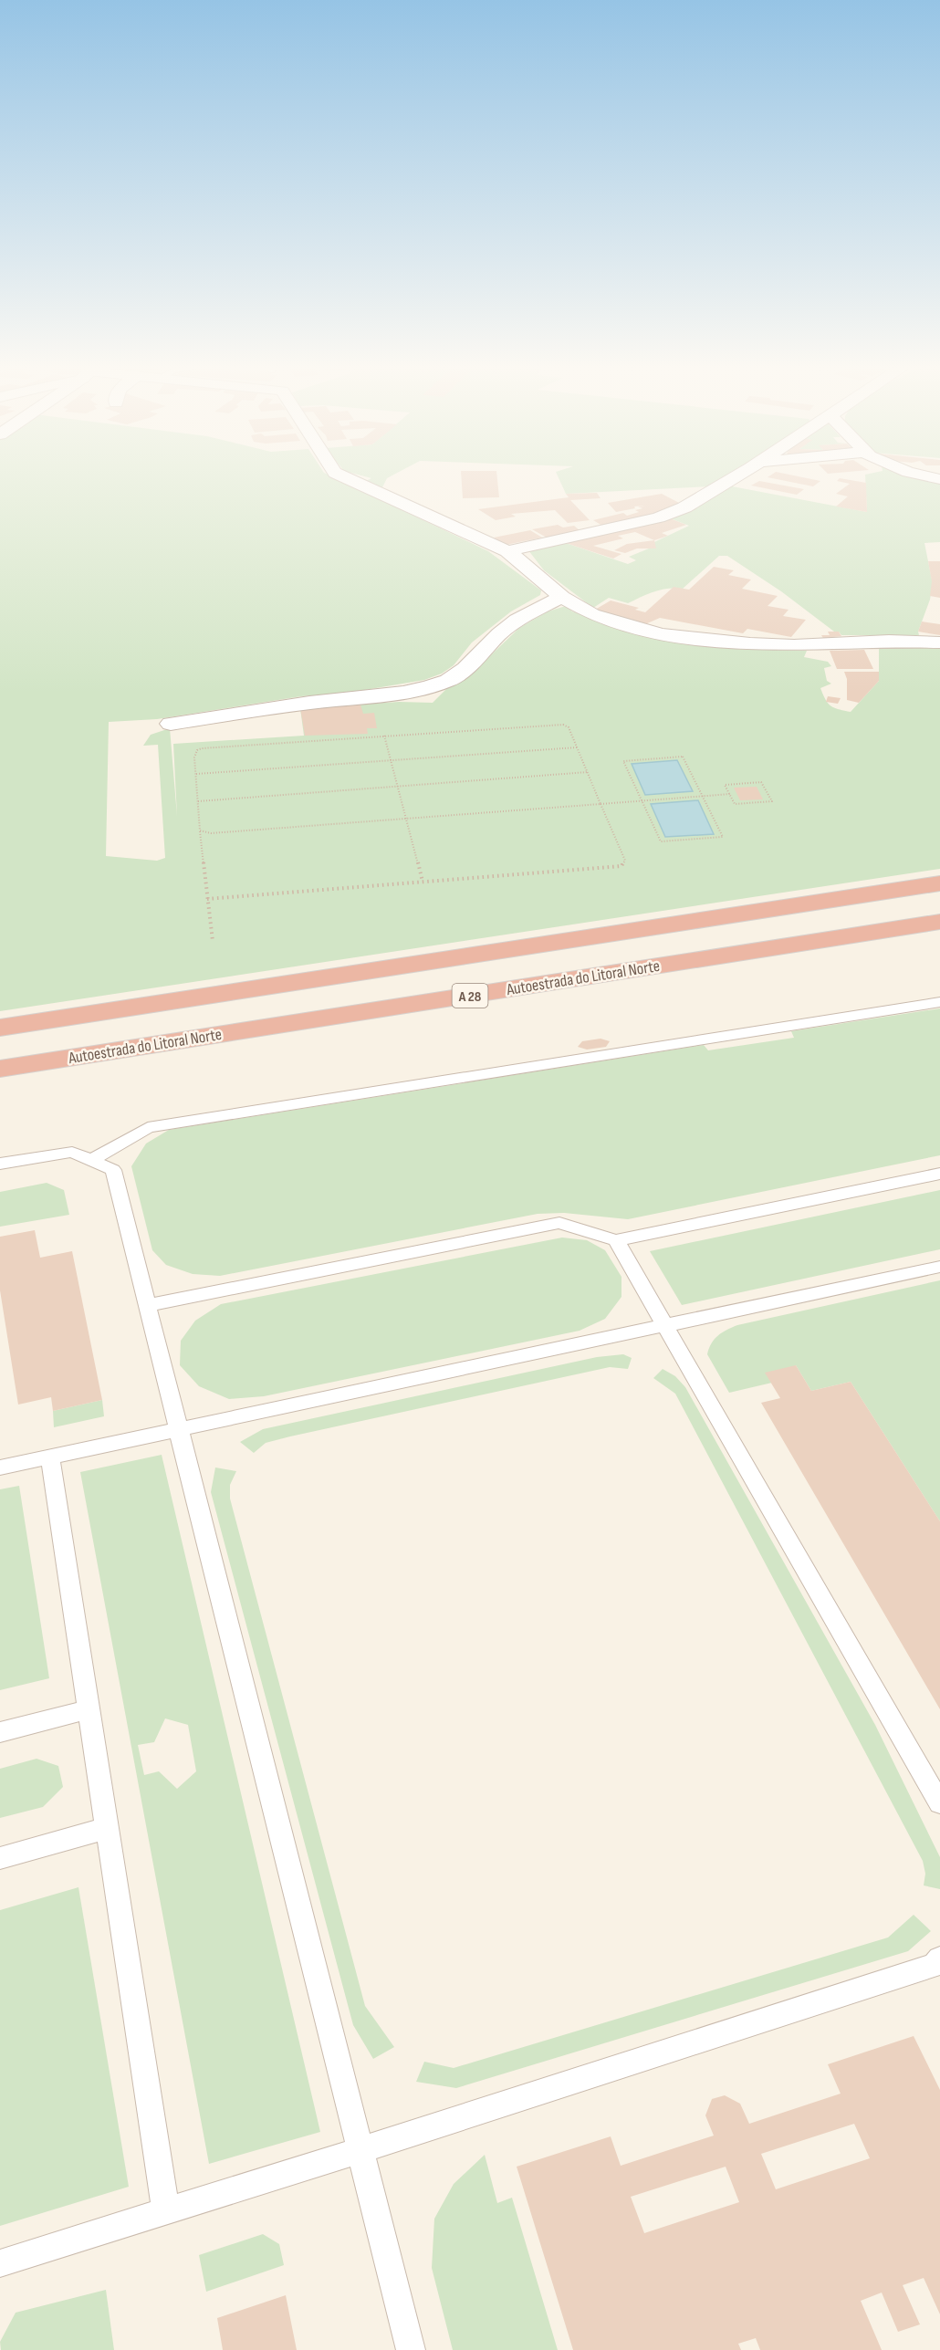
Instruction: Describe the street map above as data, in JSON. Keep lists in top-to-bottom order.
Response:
{
  "streets": {
    "highway": ["Autoestrada do Litoral Norte", "A 28"]
  }
}
